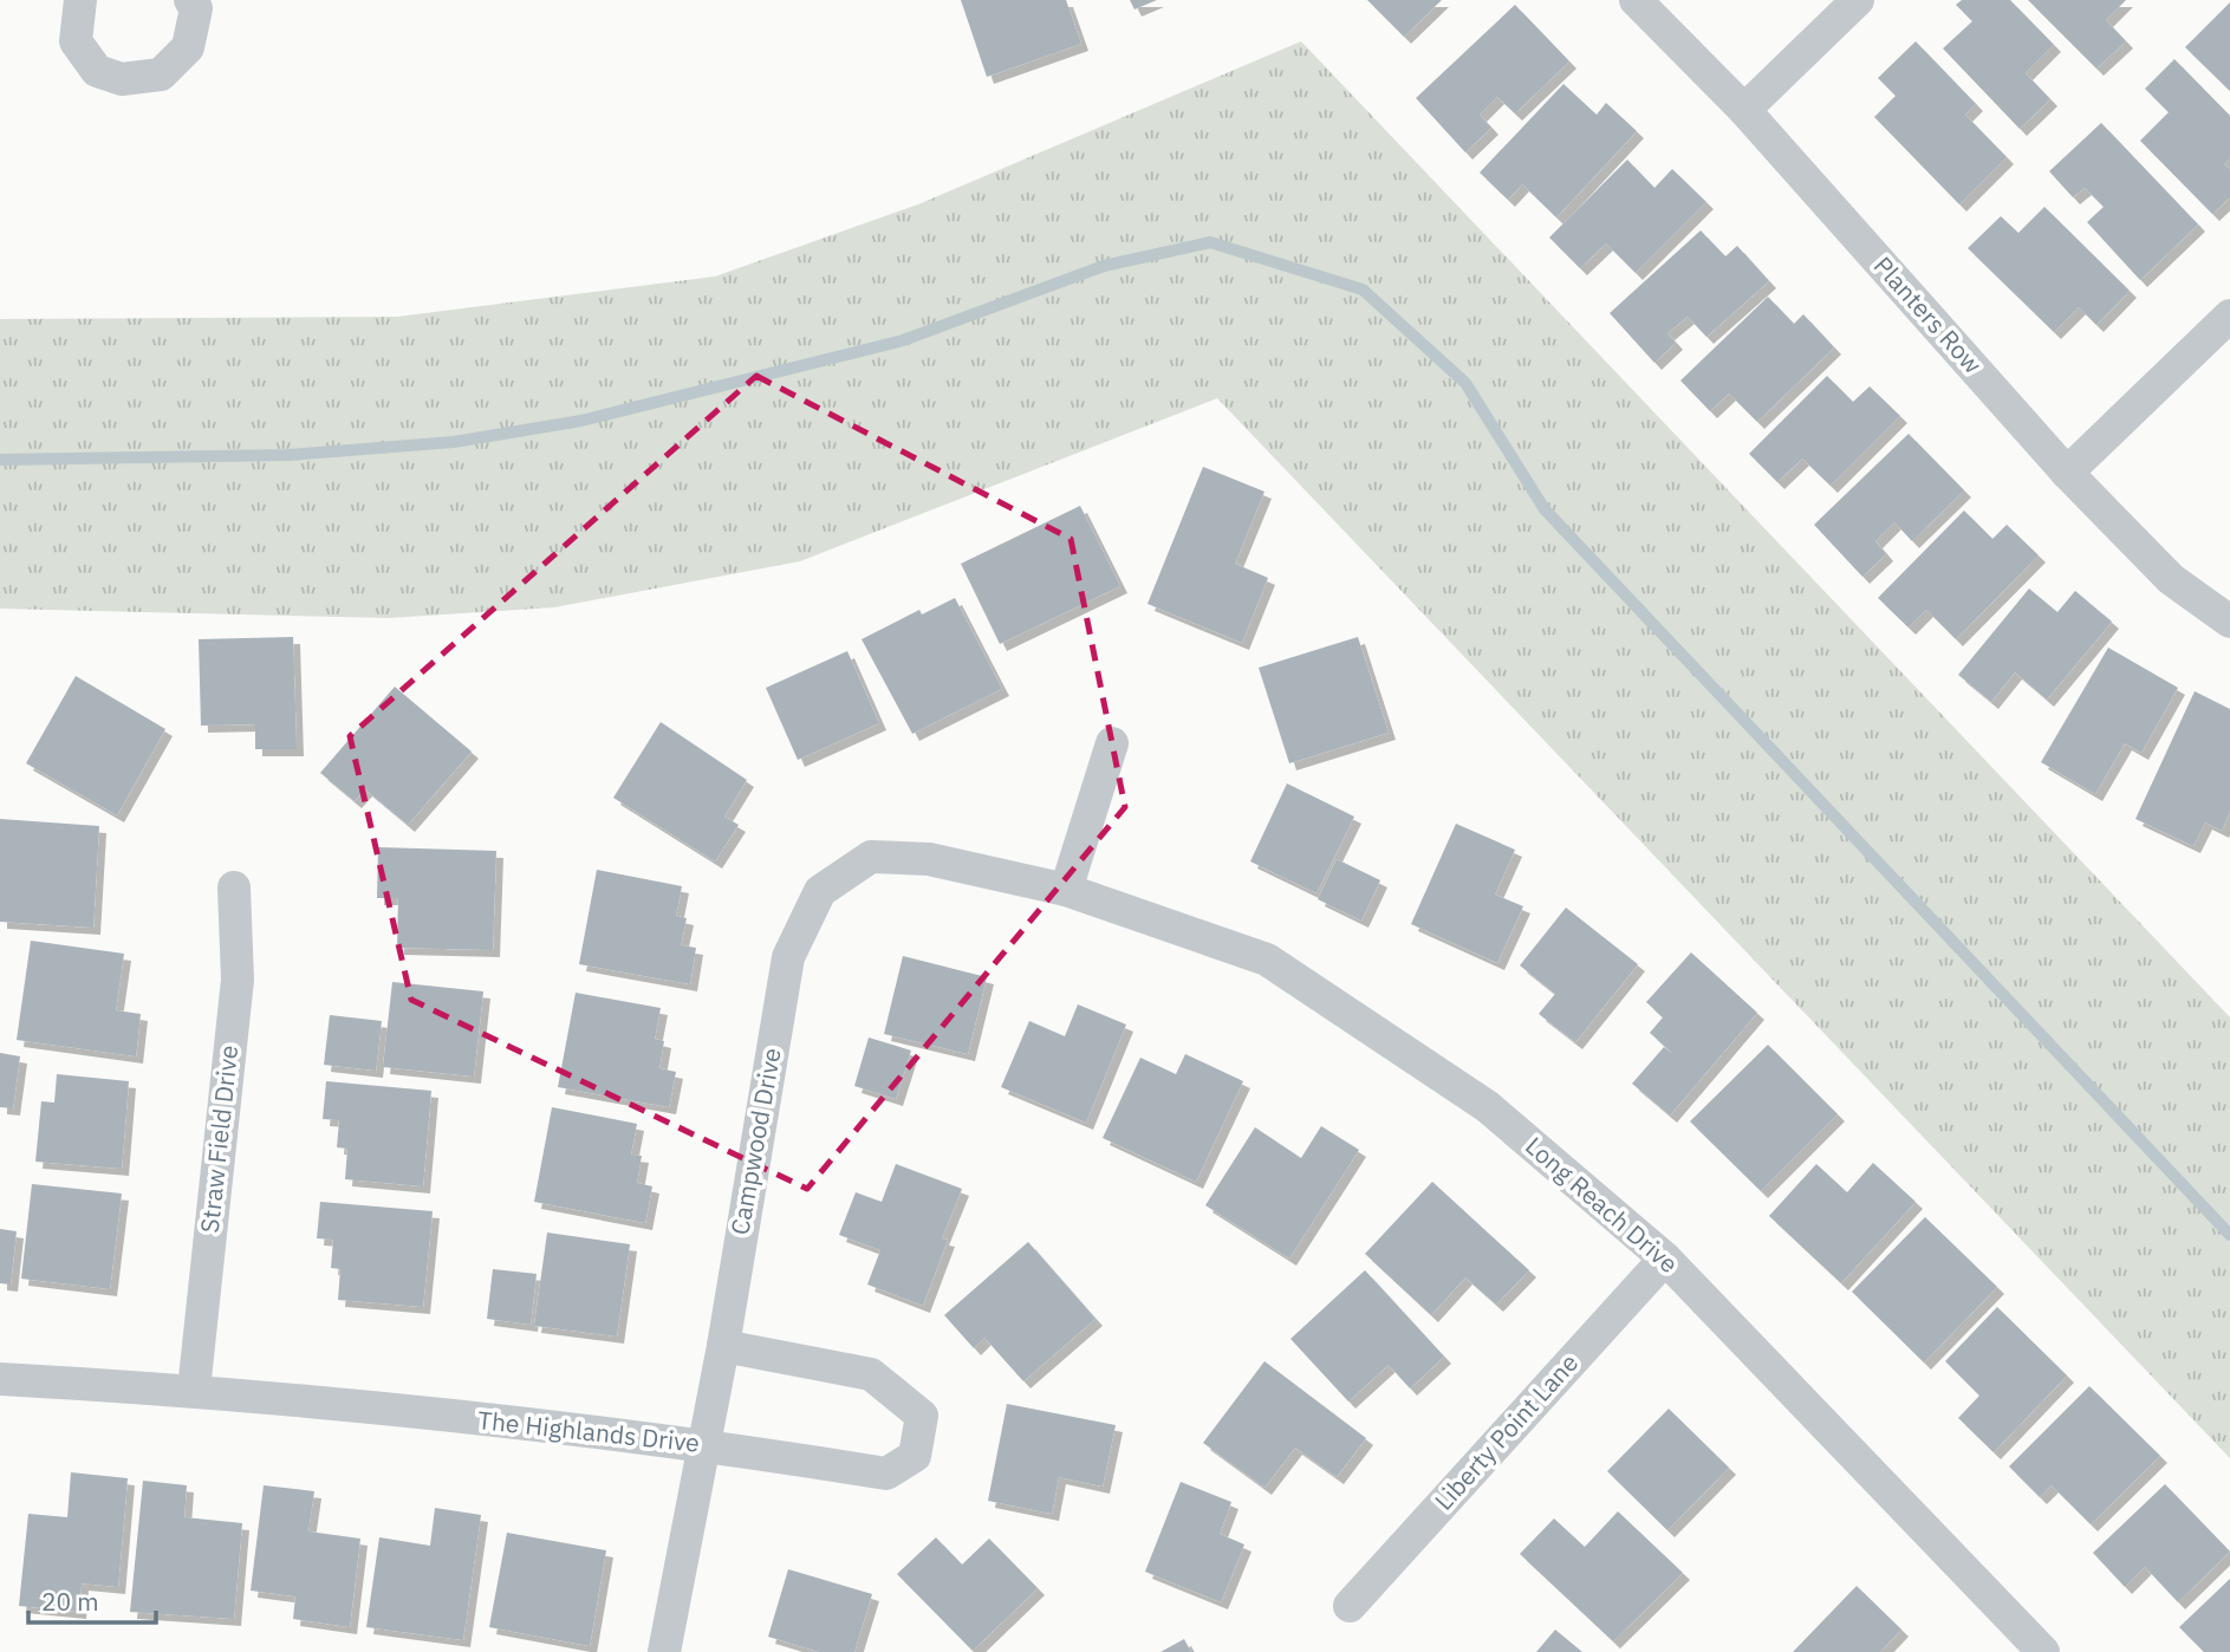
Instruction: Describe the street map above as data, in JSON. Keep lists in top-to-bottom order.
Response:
{
  "streets": {
    "street": [
      "Planters Row",
      "Straw Field Drive",
      "Campwood Drive",
      "Long Reach Drive",
      "The Highlands Drive",
      "Liberty Point Lane"
    ]
  },
  "crossings": [
    ["Straw Field Drive", "The Highlands Drive"],
    ["Campwood Drive", "Long Reach Drive"],
    ["Campwood Drive", "The Highlands Drive"],
    ["Long Reach Drive", "Liberty Point Lane"]
  ],
  "scale_bar": "20 m"
}
